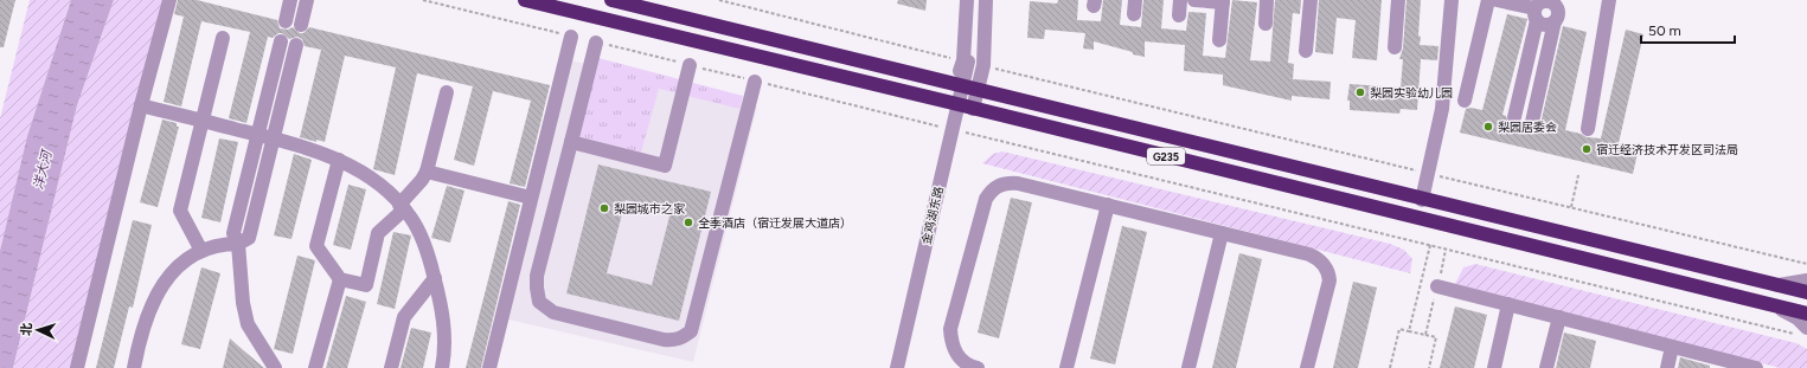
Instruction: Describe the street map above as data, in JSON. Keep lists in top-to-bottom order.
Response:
{
  "streets": {
    "highway": ["G235"],
    "street": ["金鸡湖东路"]
  },
  "crossings": [
    ["G235", "金鸡湖东路"]
  ],
  "water": ["洋大河"],
  "places": [
    "梨园实验幼儿园",
    "梨园居委会",
    "宿迁经济技术开发区司法局",
    "梨园城市之家",
    "全季酒店（宿迁发展大道店）"
  ],
  "scale_bar": "50 m",
  "north": "left"
}
